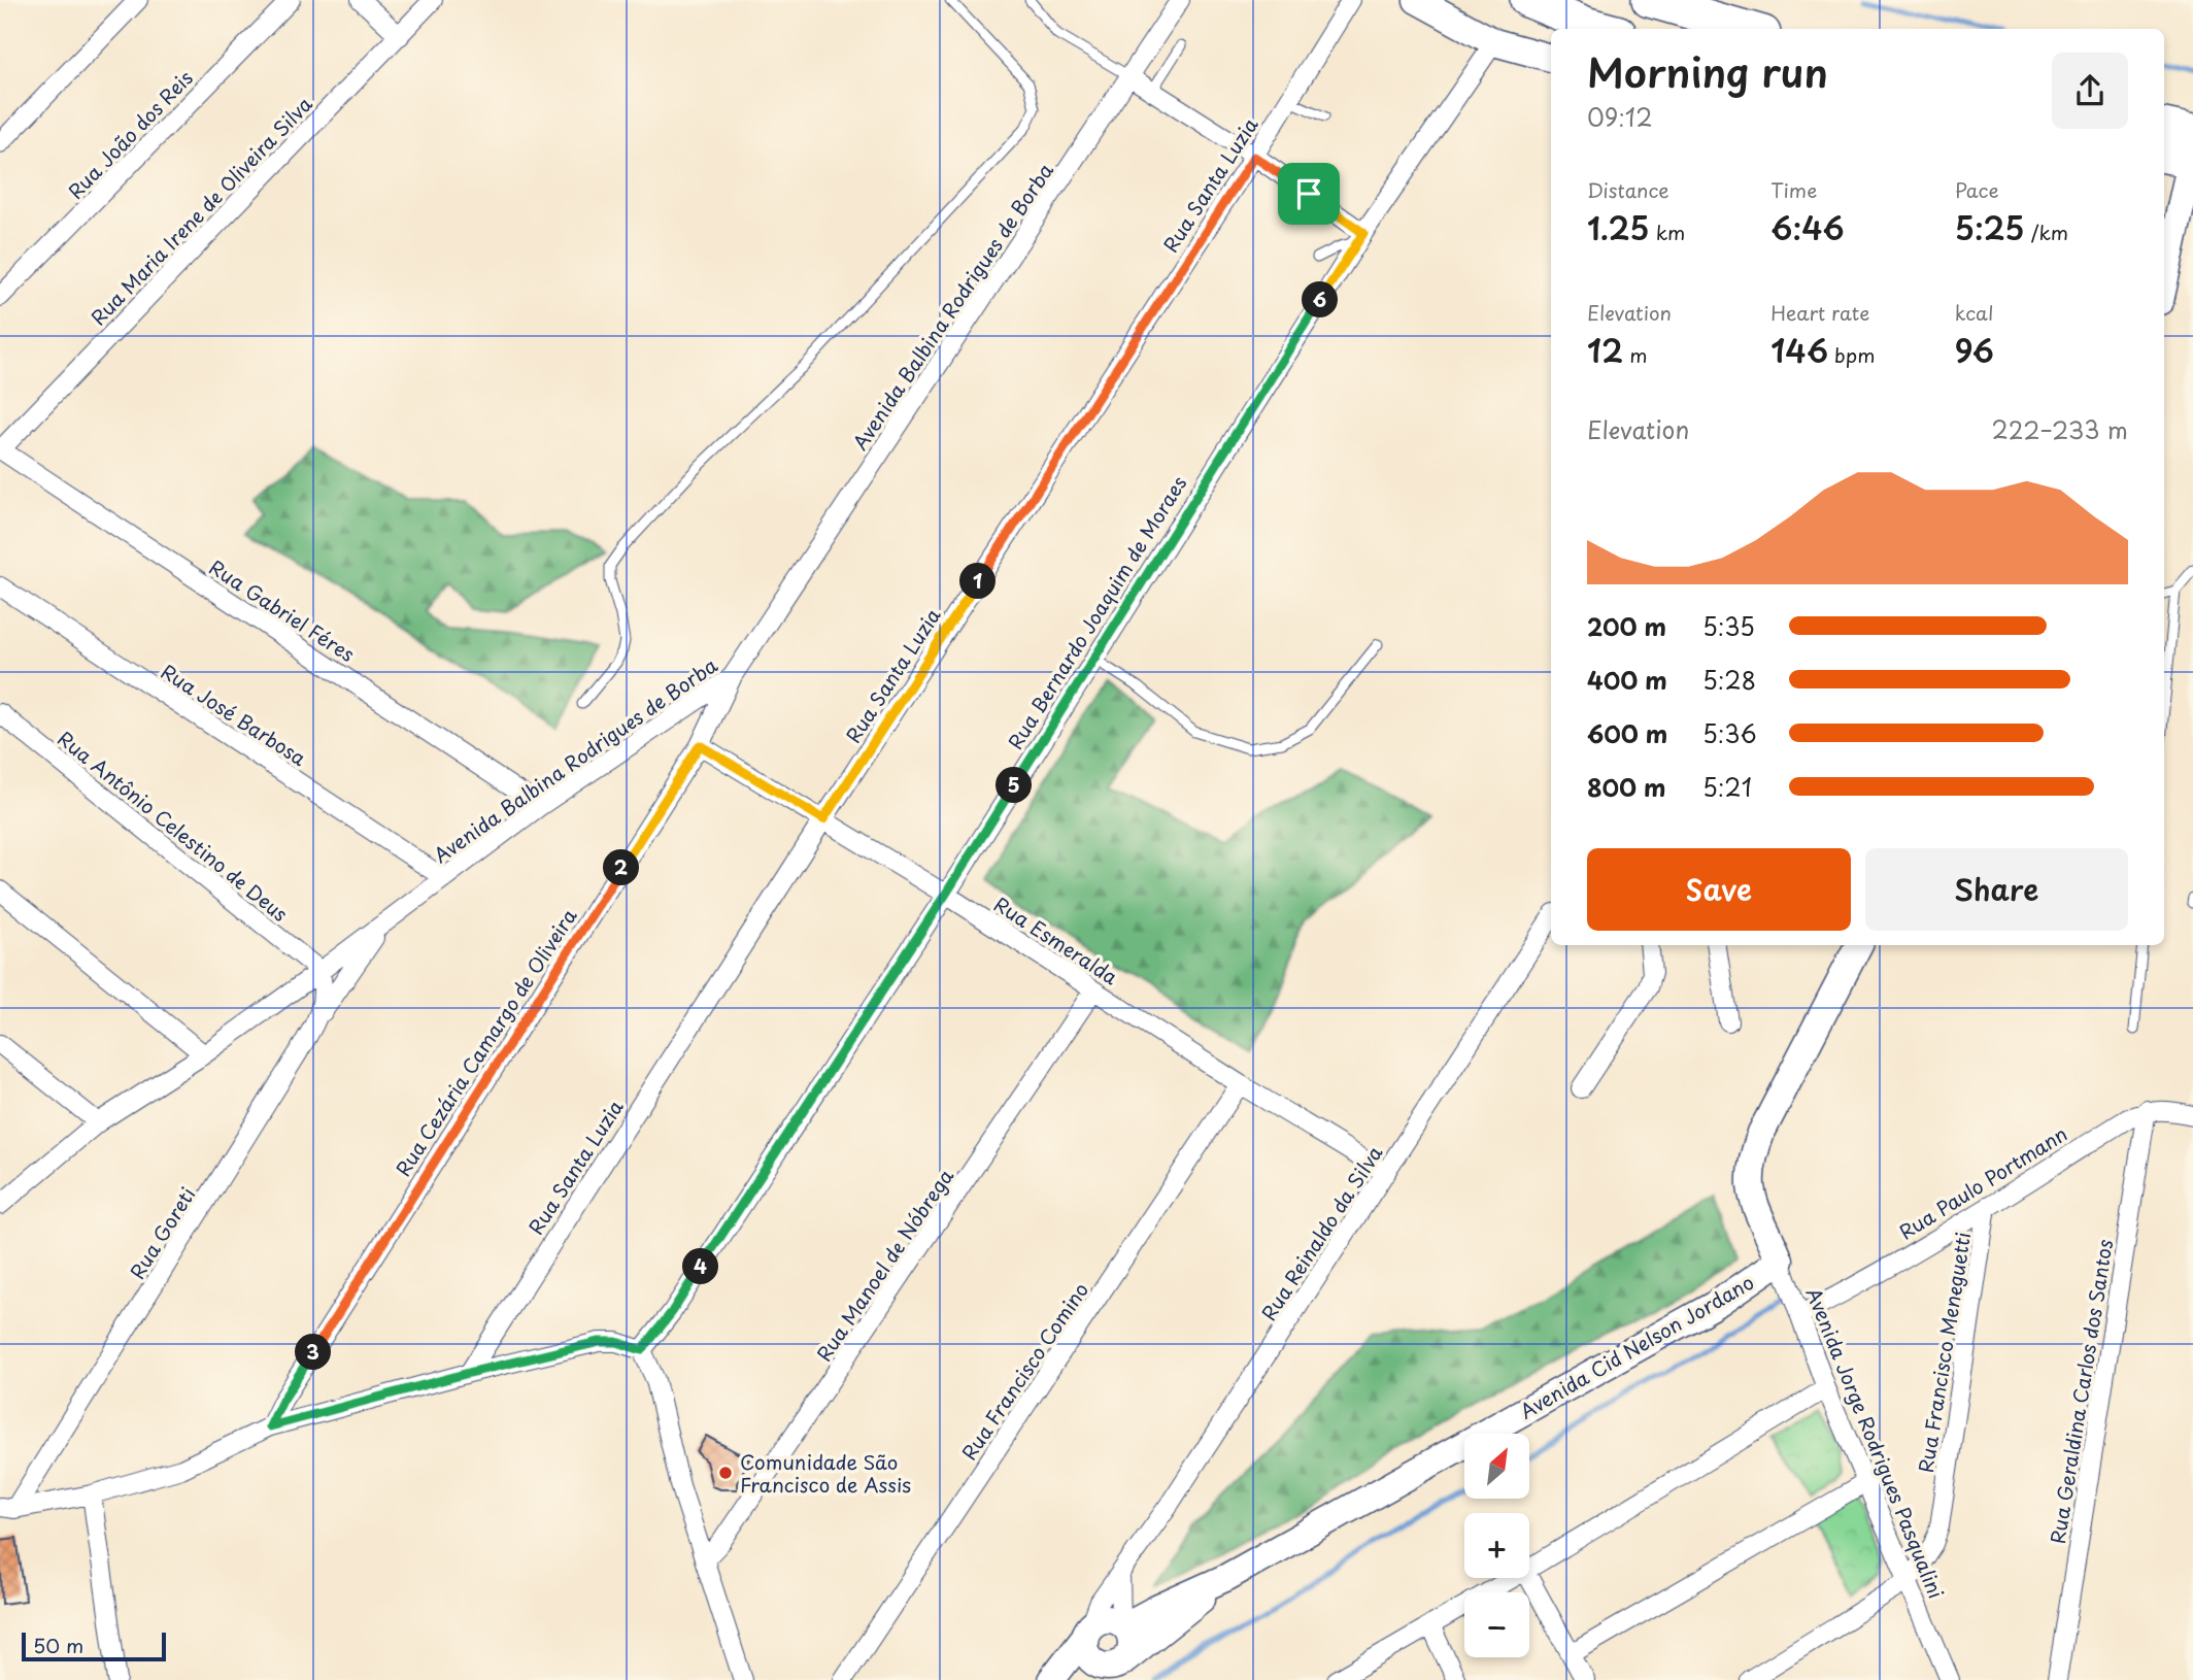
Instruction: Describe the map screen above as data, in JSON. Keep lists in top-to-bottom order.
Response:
{
  "streets": {
    "street": [
      "Rua João dos Reis",
      "Rua Santa Luzia",
      "Rua Maria Irene de Oliveira Silva",
      "Avenida Balbina Rodrigues de Borba",
      "Rua Gabriel Féres",
      "Rua Bernardo Joaquim de Moraes",
      "Rua José Barbosa",
      "Rua Antônio Celestino de Deus",
      "Rua Esmeralda",
      "Rua Cezária Camargo de Oliveira",
      "Rua Paulo Portmann",
      "Rua Goreti",
      "Rua Reinaldo da Silva",
      "Rua Manoel de Nóbrega",
      "Avenida Cid Nelson Jordano",
      "Rua Francisco Meneguetti",
      "Rua Francisco Comino",
      "Rua Geraldina Carlos dos Santos",
      "Avenida Jorge Rodrigues Pasqualini"
    ]
  },
  "crossings": [
    ["Rua Santa Luzia", "Rua Esmeralda"],
    ["Rua Maria Irene de Oliveira Silva", "Rua Gabriel Féres"],
    ["Avenida Balbina Rodrigues de Borba", "Rua Gabriel Féres"],
    ["Avenida Balbina Rodrigues de Borba", "Rua José Barbosa"],
    ["Avenida Balbina Rodrigues de Borba", "Rua Antônio Celestino de Deus"],
    ["Avenida Balbina Rodrigues de Borba", "Rua Cezária Camargo de Oliveira"],
    ["Avenida Balbina Rodrigues de Borba", "Rua Goreti"],
    ["Rua Bernardo Joaquim de Moraes", "Rua Esmeralda"],
    ["Rua Antônio Celestino de Deus", "Rua Goreti"],
    ["Rua Esmeralda", "Rua Cezária Camargo de Oliveira"],
    ["Rua Esmeralda", "Rua Reinaldo da Silva"],
    ["Rua Esmeralda", "Rua Manoel de Nóbrega"],
    ["Rua Esmeralda", "Rua Francisco Comino"],
    ["Rua Paulo Portmann", "Rua Francisco Meneguetti"],
    ["Rua Paulo Portmann", "Rua Geraldina Carlos dos Santos"],
    ["Rua Paulo Portmann", "Avenida Jorge Rodrigues Pasqualini"],
    ["Rua Reinaldo da Silva", "Avenida Cid Nelson Jordano"],
    ["Avenida Cid Nelson Jordano", "Avenida Jorge Rodrigues Pasqualini"],
    ["Rua Francisco Meneguetti", "Avenida Jorge Rodrigues Pasqualini"]
  ],
  "places": ["Comunidade São Francisco de Assis"],
  "scale_bar": "50 m",
  "north": "top right",
  "page": {
    "heading": ["Morning run", "09:12"],
    "stats": [
      ["Distance", "1.25 km"],
      ["Time", "6:46"],
      ["Pace", "5:25 /km"],
      ["Elevation", "12 m"],
      ["Heart rate", "146 bpm"],
      ["kcal", "96"]
    ],
    "pins": [
      "6",
      "1",
      "5",
      "2",
      "4",
      "3"
    ],
    "chart": ["Elevation", "222–233 m"],
    "list": [
      {
        "name": "200 m",
        "note": "5:35"
      },
      {
        "name": "400 m",
        "note": "5:28"
      },
      {
        "name": "600 m",
        "note": "5:36"
      },
      {
        "name": "800 m",
        "note": "5:21"
      }
    ],
    "buttons": ["Save", "Share"],
    "map_buttons": ["+", "−"],
    "scale": "50 m"
  }
}
